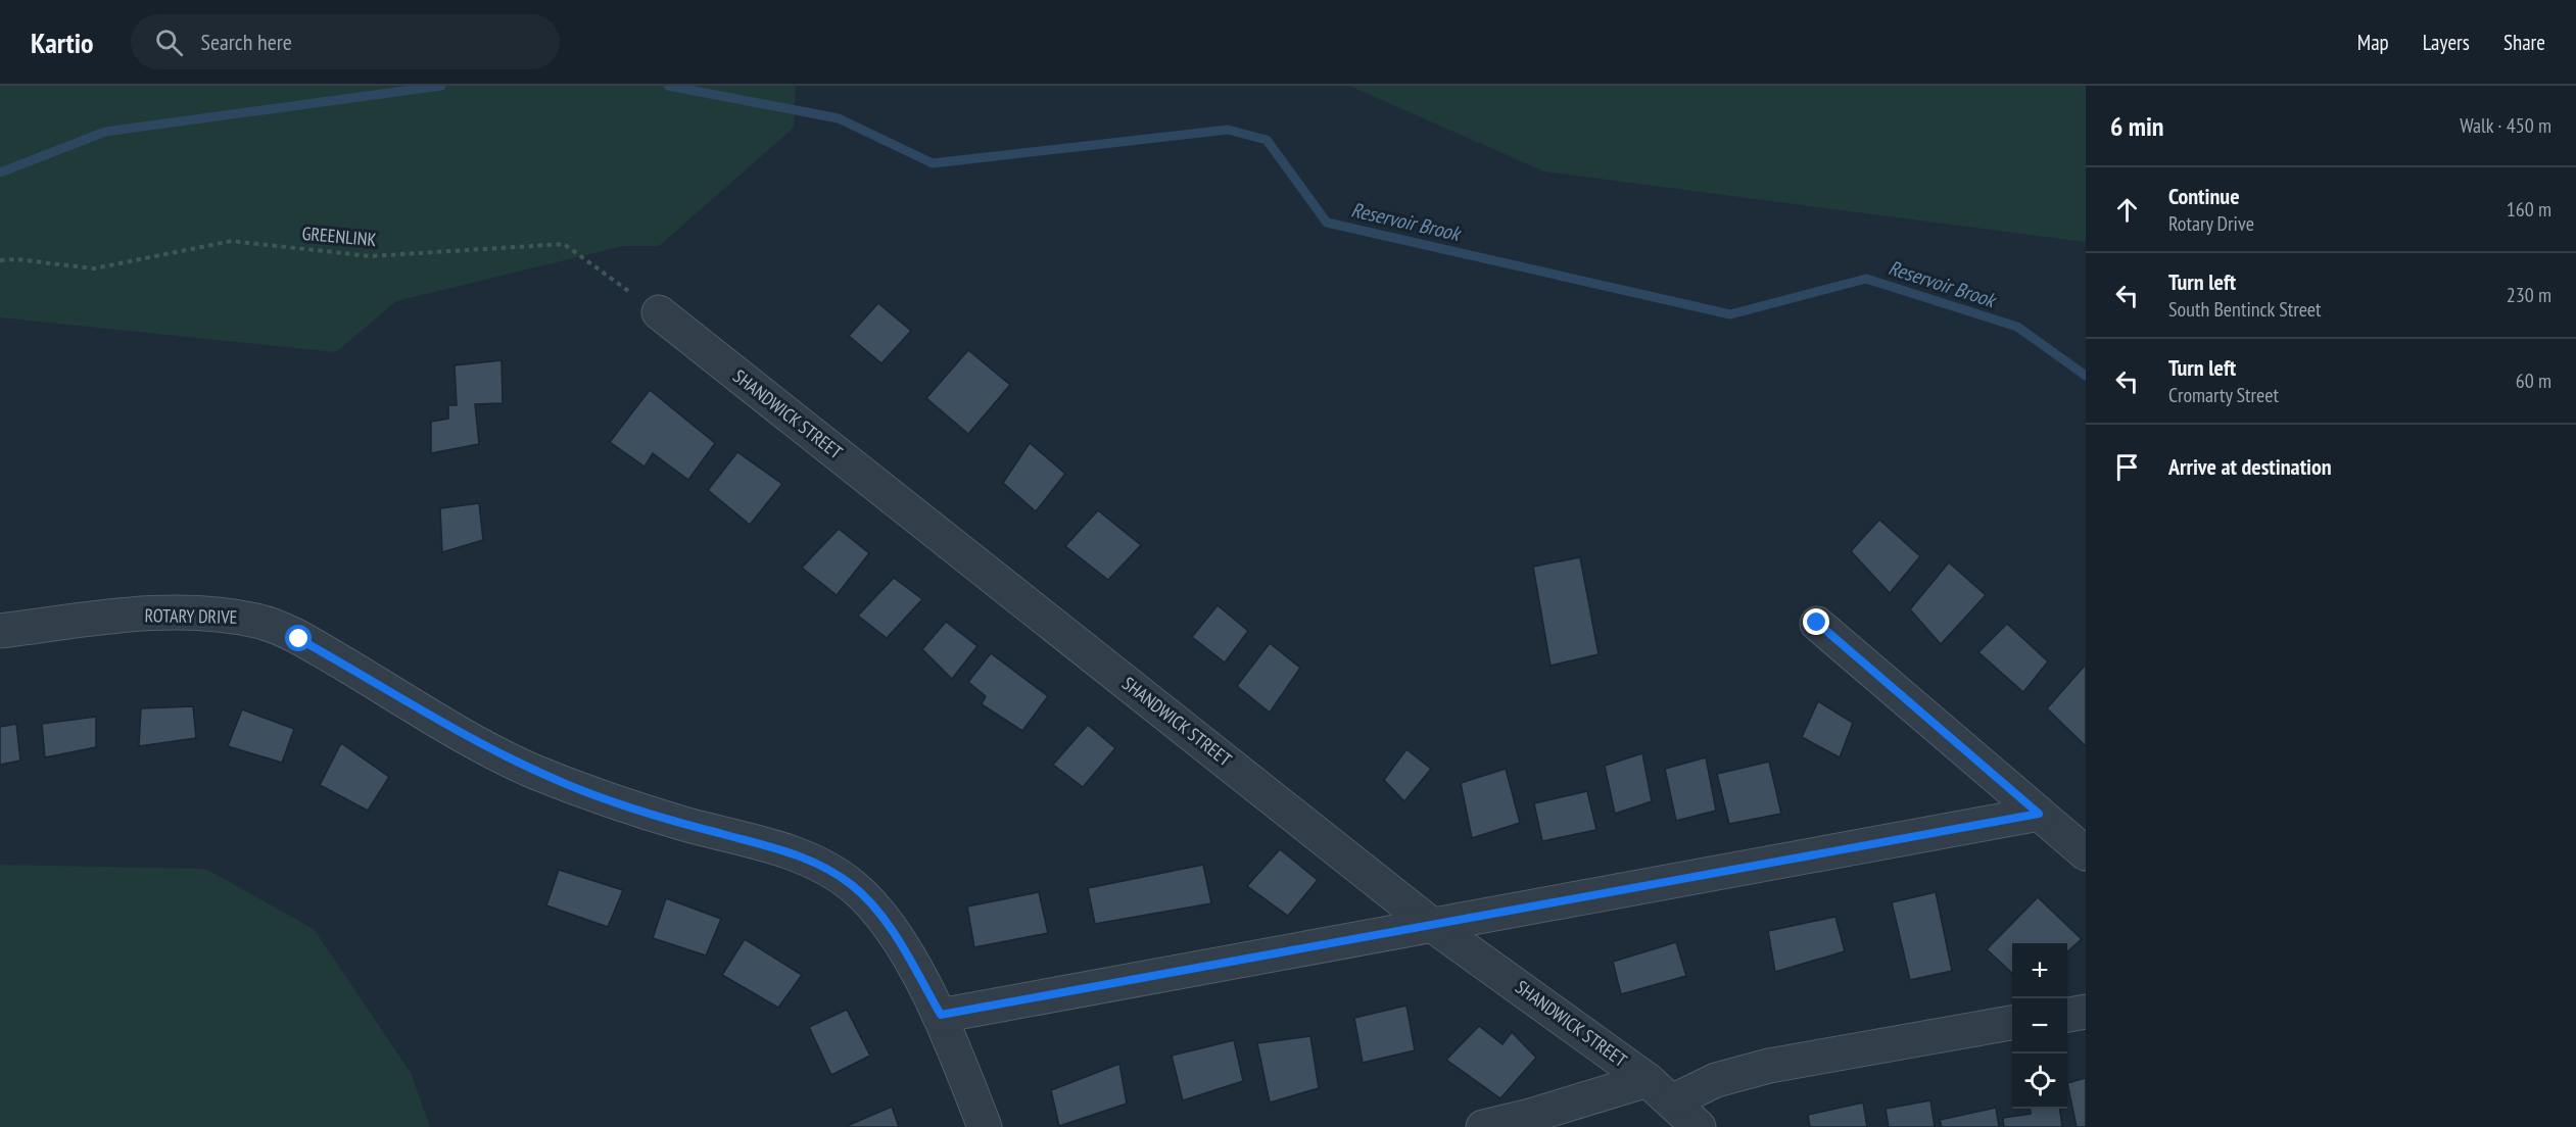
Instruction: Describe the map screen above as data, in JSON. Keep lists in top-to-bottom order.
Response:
{
  "streets": {
    "street": ["SHANDWICK STREET", "ROTARY DRIVE"],
    "path": ["GREENLINK"]
  },
  "crossings": [
    ["GREENLINK", "SHANDWICK STREET"]
  ],
  "water": ["Reservoir Brook"],
  "page": {
    "header": "Kartio",
    "search": "Search here",
    "nav": ["Map", "Layers", "Share"],
    "heading": ["6 min", "Walk · 450 m"],
    "list": [
      ["Continue", "Rotary Drive", "160 m"],
      ["Turn left", "South Bentinck Street", "230 m"],
      ["Turn left", "Cromarty Street", "60 m"],
      "Arrive at destination"
    ],
    "map_buttons": ["+", "−"]
  }
}
